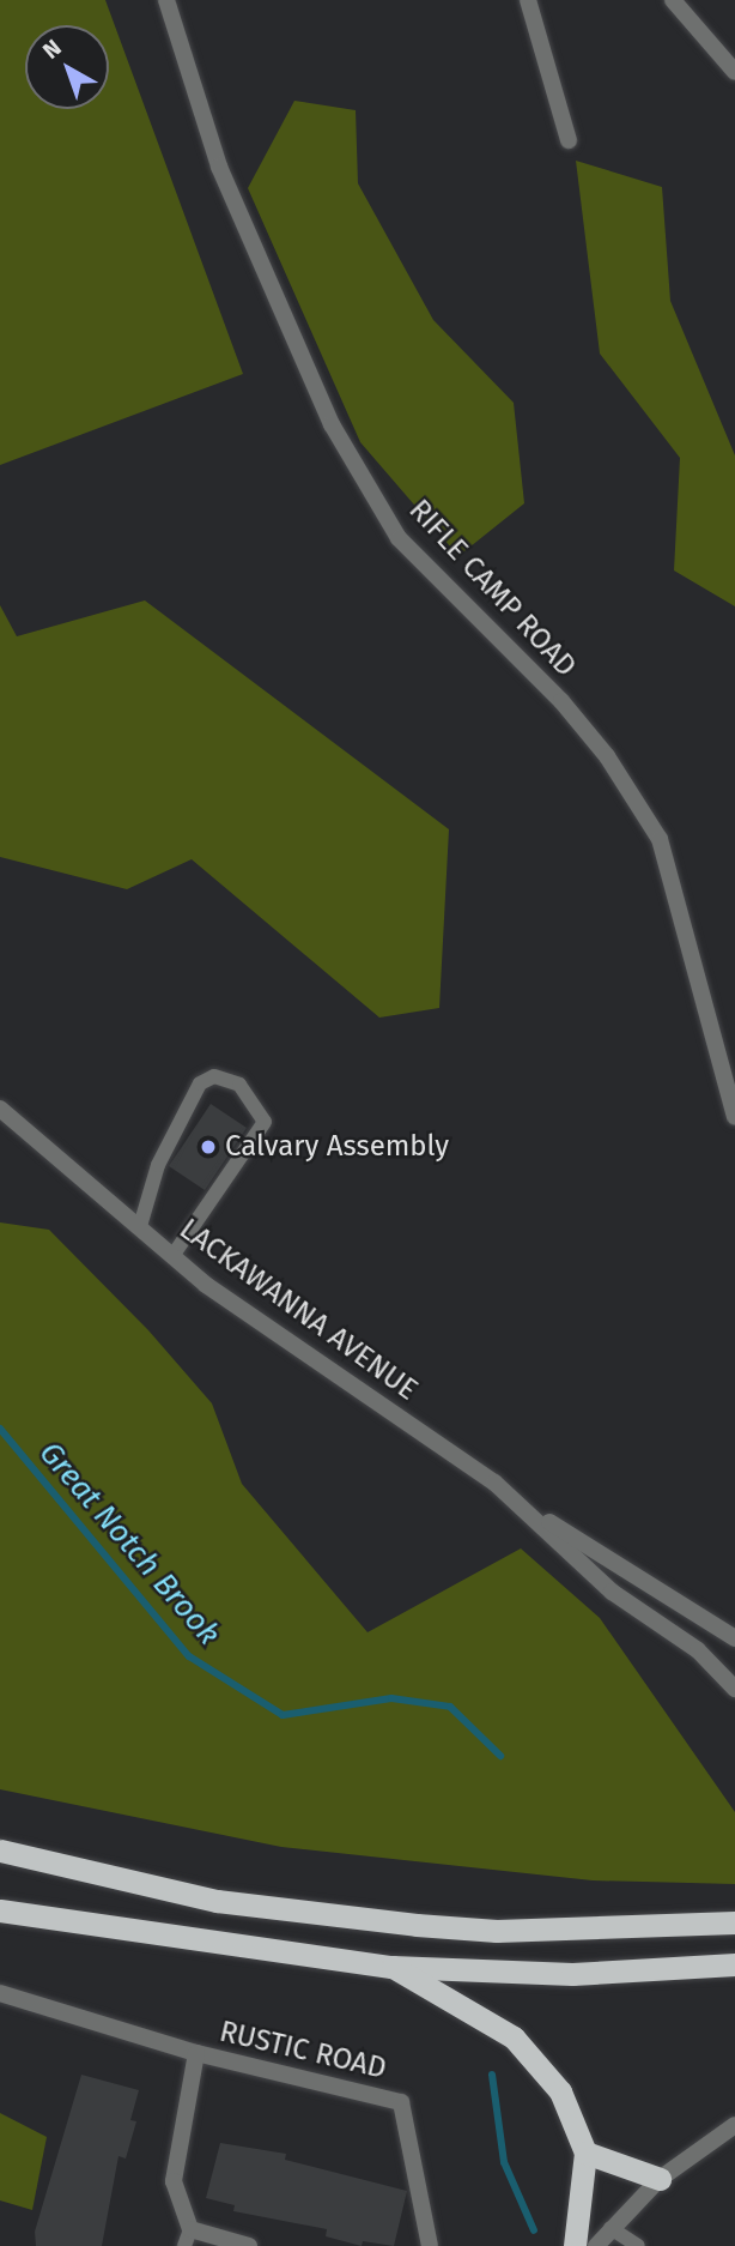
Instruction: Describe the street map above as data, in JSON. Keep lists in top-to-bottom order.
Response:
{
  "streets": {
    "street": ["RIFLE CAMP ROAD", "LACKAWANNA AVENUE", "RUSTIC ROAD"]
  },
  "water": ["Great Notch Brook"],
  "places": ["Calvary Assembly"],
  "north": "top left"
}
